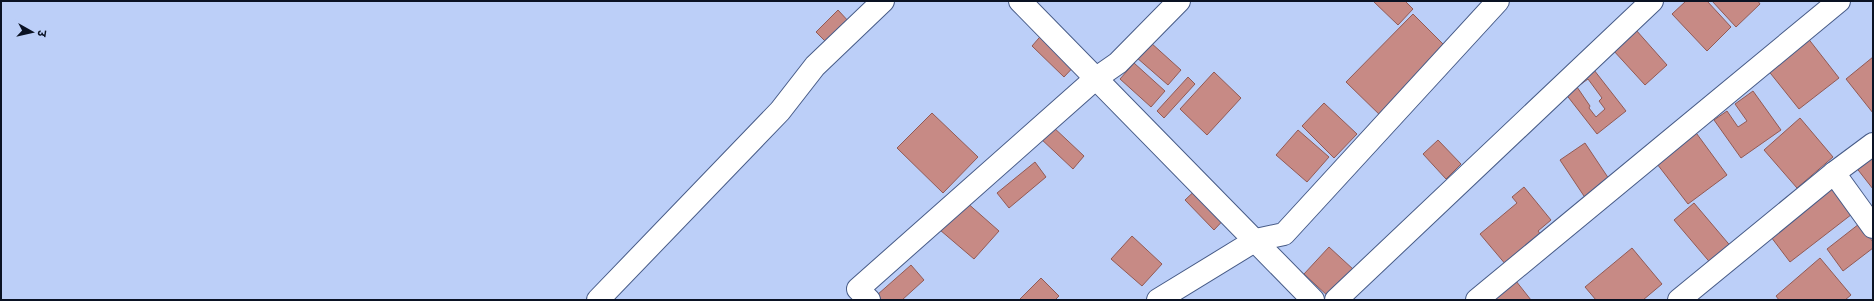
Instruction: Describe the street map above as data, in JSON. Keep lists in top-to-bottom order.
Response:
{
  "north": "right"
}
